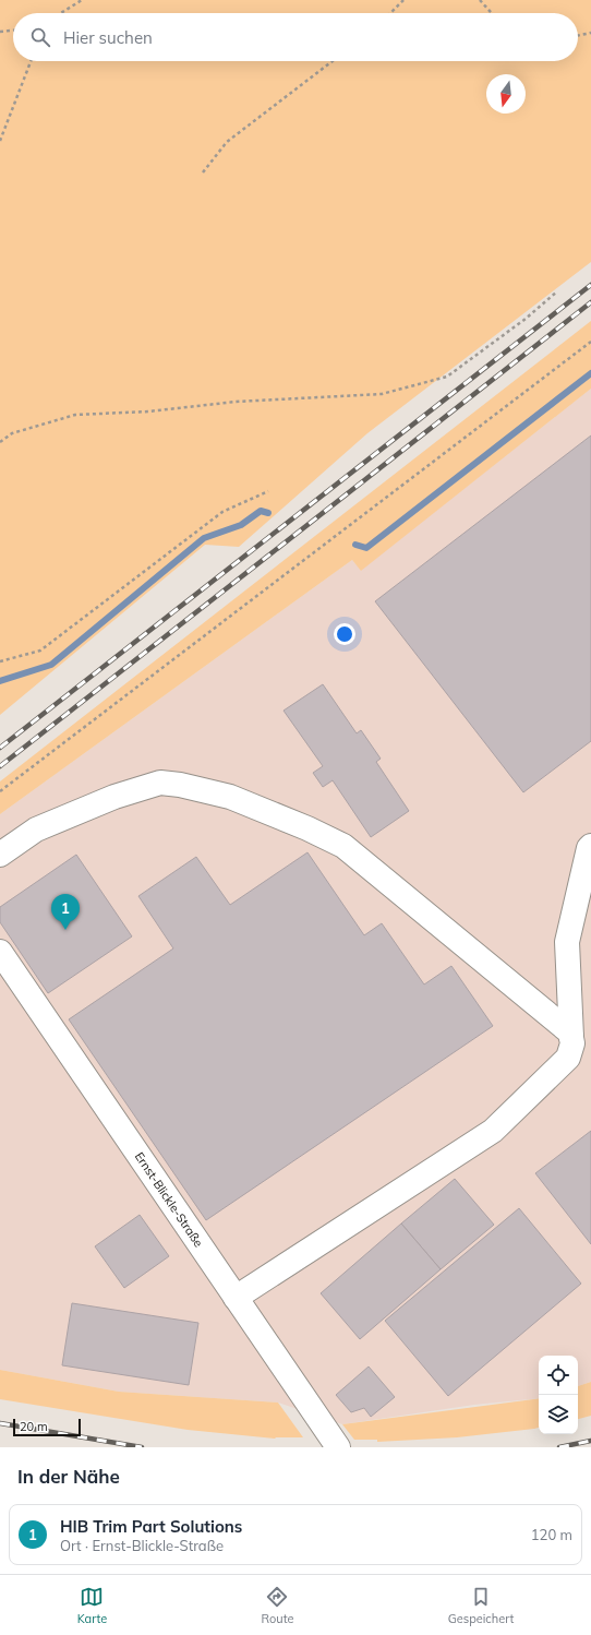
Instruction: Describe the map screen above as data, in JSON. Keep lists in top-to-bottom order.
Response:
{
  "streets": {
    "street": ["Ernst-Blickle-Straße"]
  },
  "scale_bar": "20 m",
  "north": "bottom",
  "page": {
    "search": "Hier suchen",
    "pins": "1",
    "scale": "20 m",
    "heading": "In der Nähe",
    "list": [
      {
        "mark": "1",
        "name": "HIB Trim Part Solutions",
        "note": "Ort · Ernst-Blickle-Straße",
        "value": "120 m"
      }
    ],
    "nav": ["Karte", "Route", "Gespeichert"]
  }
}
